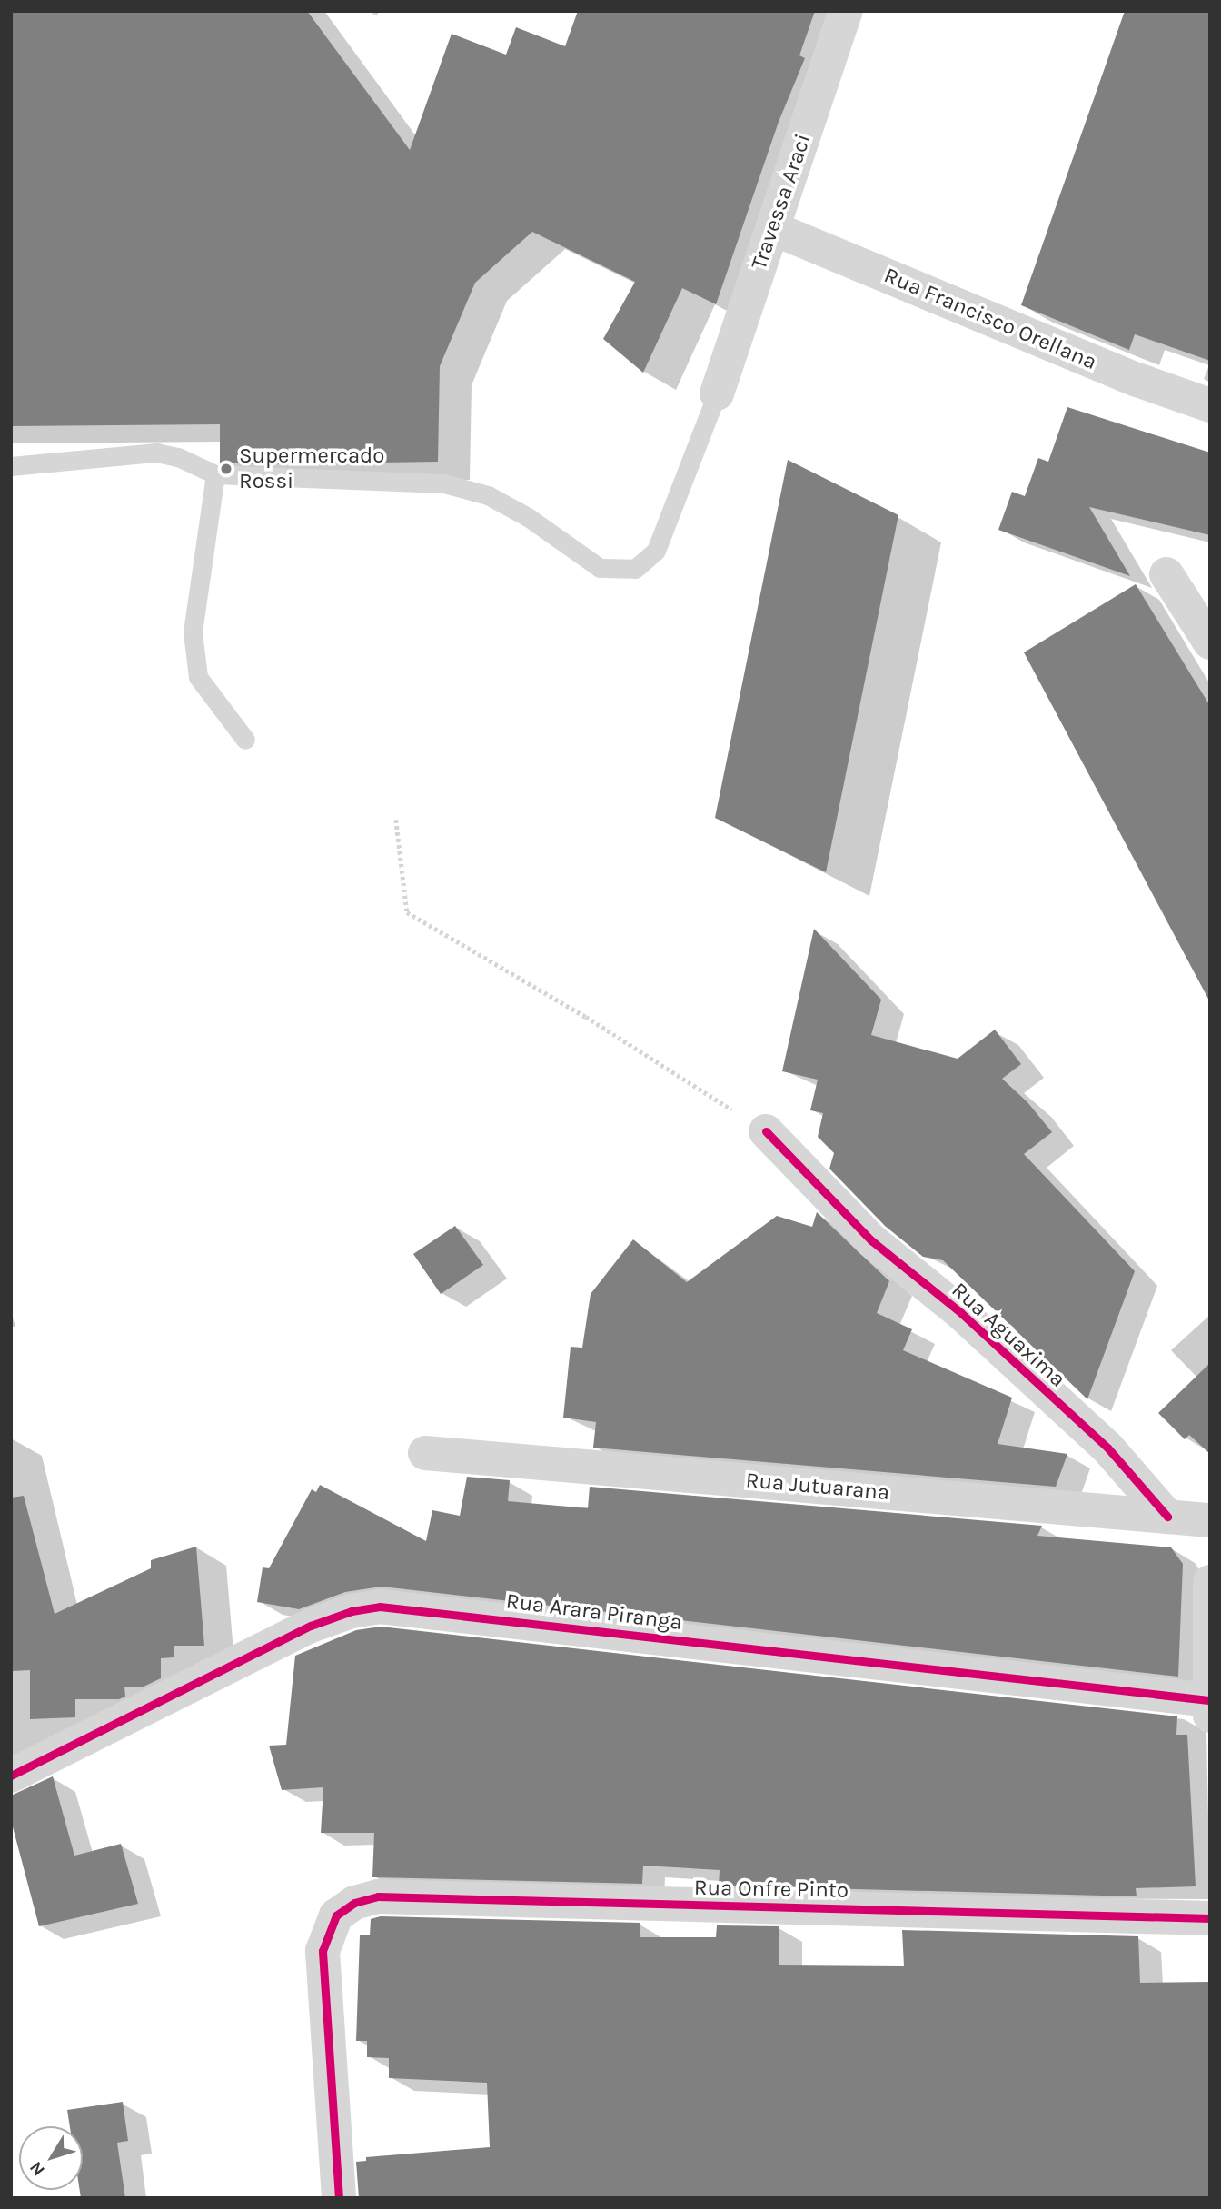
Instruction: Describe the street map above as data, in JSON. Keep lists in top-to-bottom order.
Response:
{
  "streets": {
    "street": [
      "Travessa Araci",
      "Rua Francisco Orellana",
      "Rua Aguaxima",
      "Rua Jutuarana",
      "Rua Arara Piranga",
      "Rua Onfre Pinto"
    ]
  },
  "crossings": [
    ["Travessa Araci", "Rua Francisco Orellana"],
    ["Rua Aguaxima", "Rua Jutuarana"]
  ],
  "places": ["Supermercado Rossi"],
  "north": "bottom left"
}
